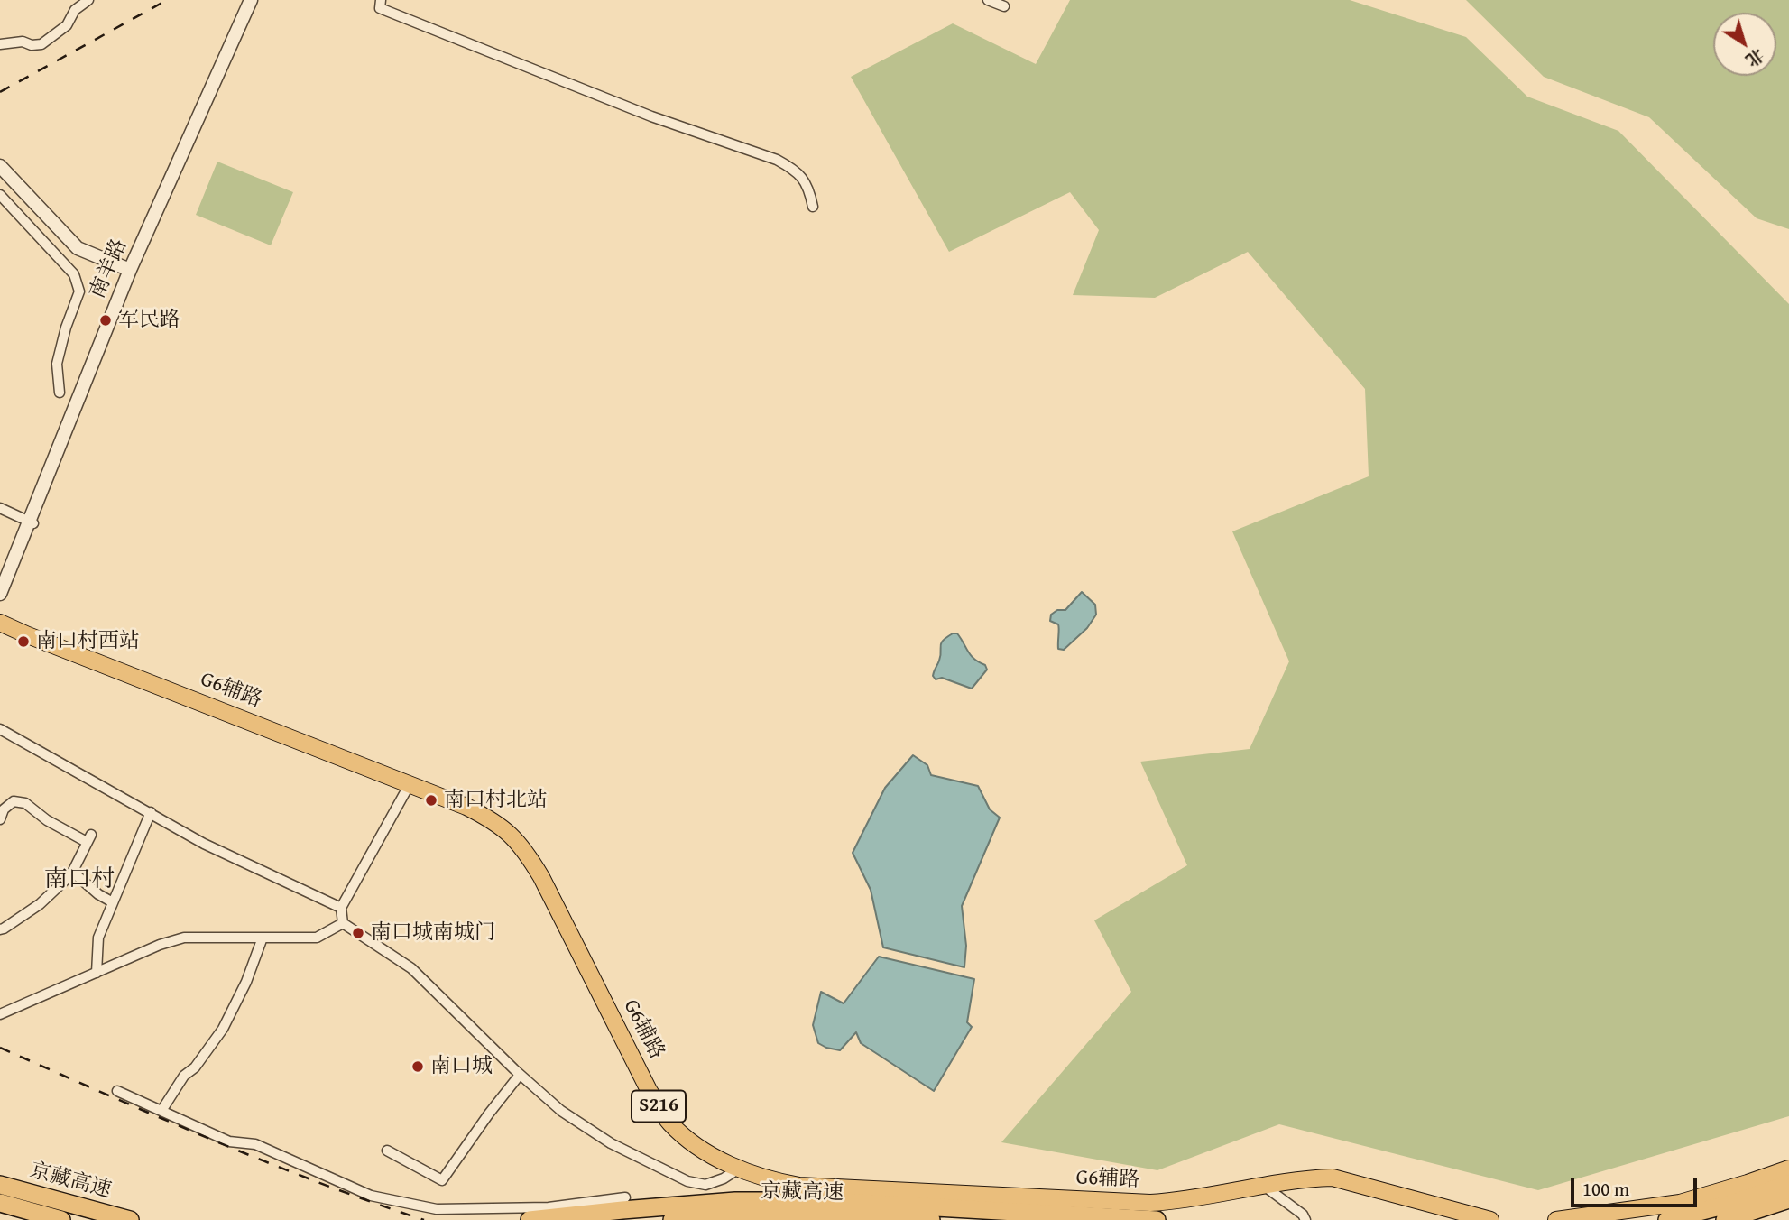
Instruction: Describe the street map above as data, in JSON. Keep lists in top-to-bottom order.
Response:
{
  "streets": {
    "highway": ["京藏高速"],
    "main road": ["G6辅路", "S216"],
    "street": ["南羊路"]
  },
  "districts": ["南口村"],
  "places": [
    "军民路",
    "南口村西站",
    "南口村北站",
    "南口城南城门",
    "南口城"
  ],
  "scale_bar": "100 m",
  "north": "bottom right"
}
